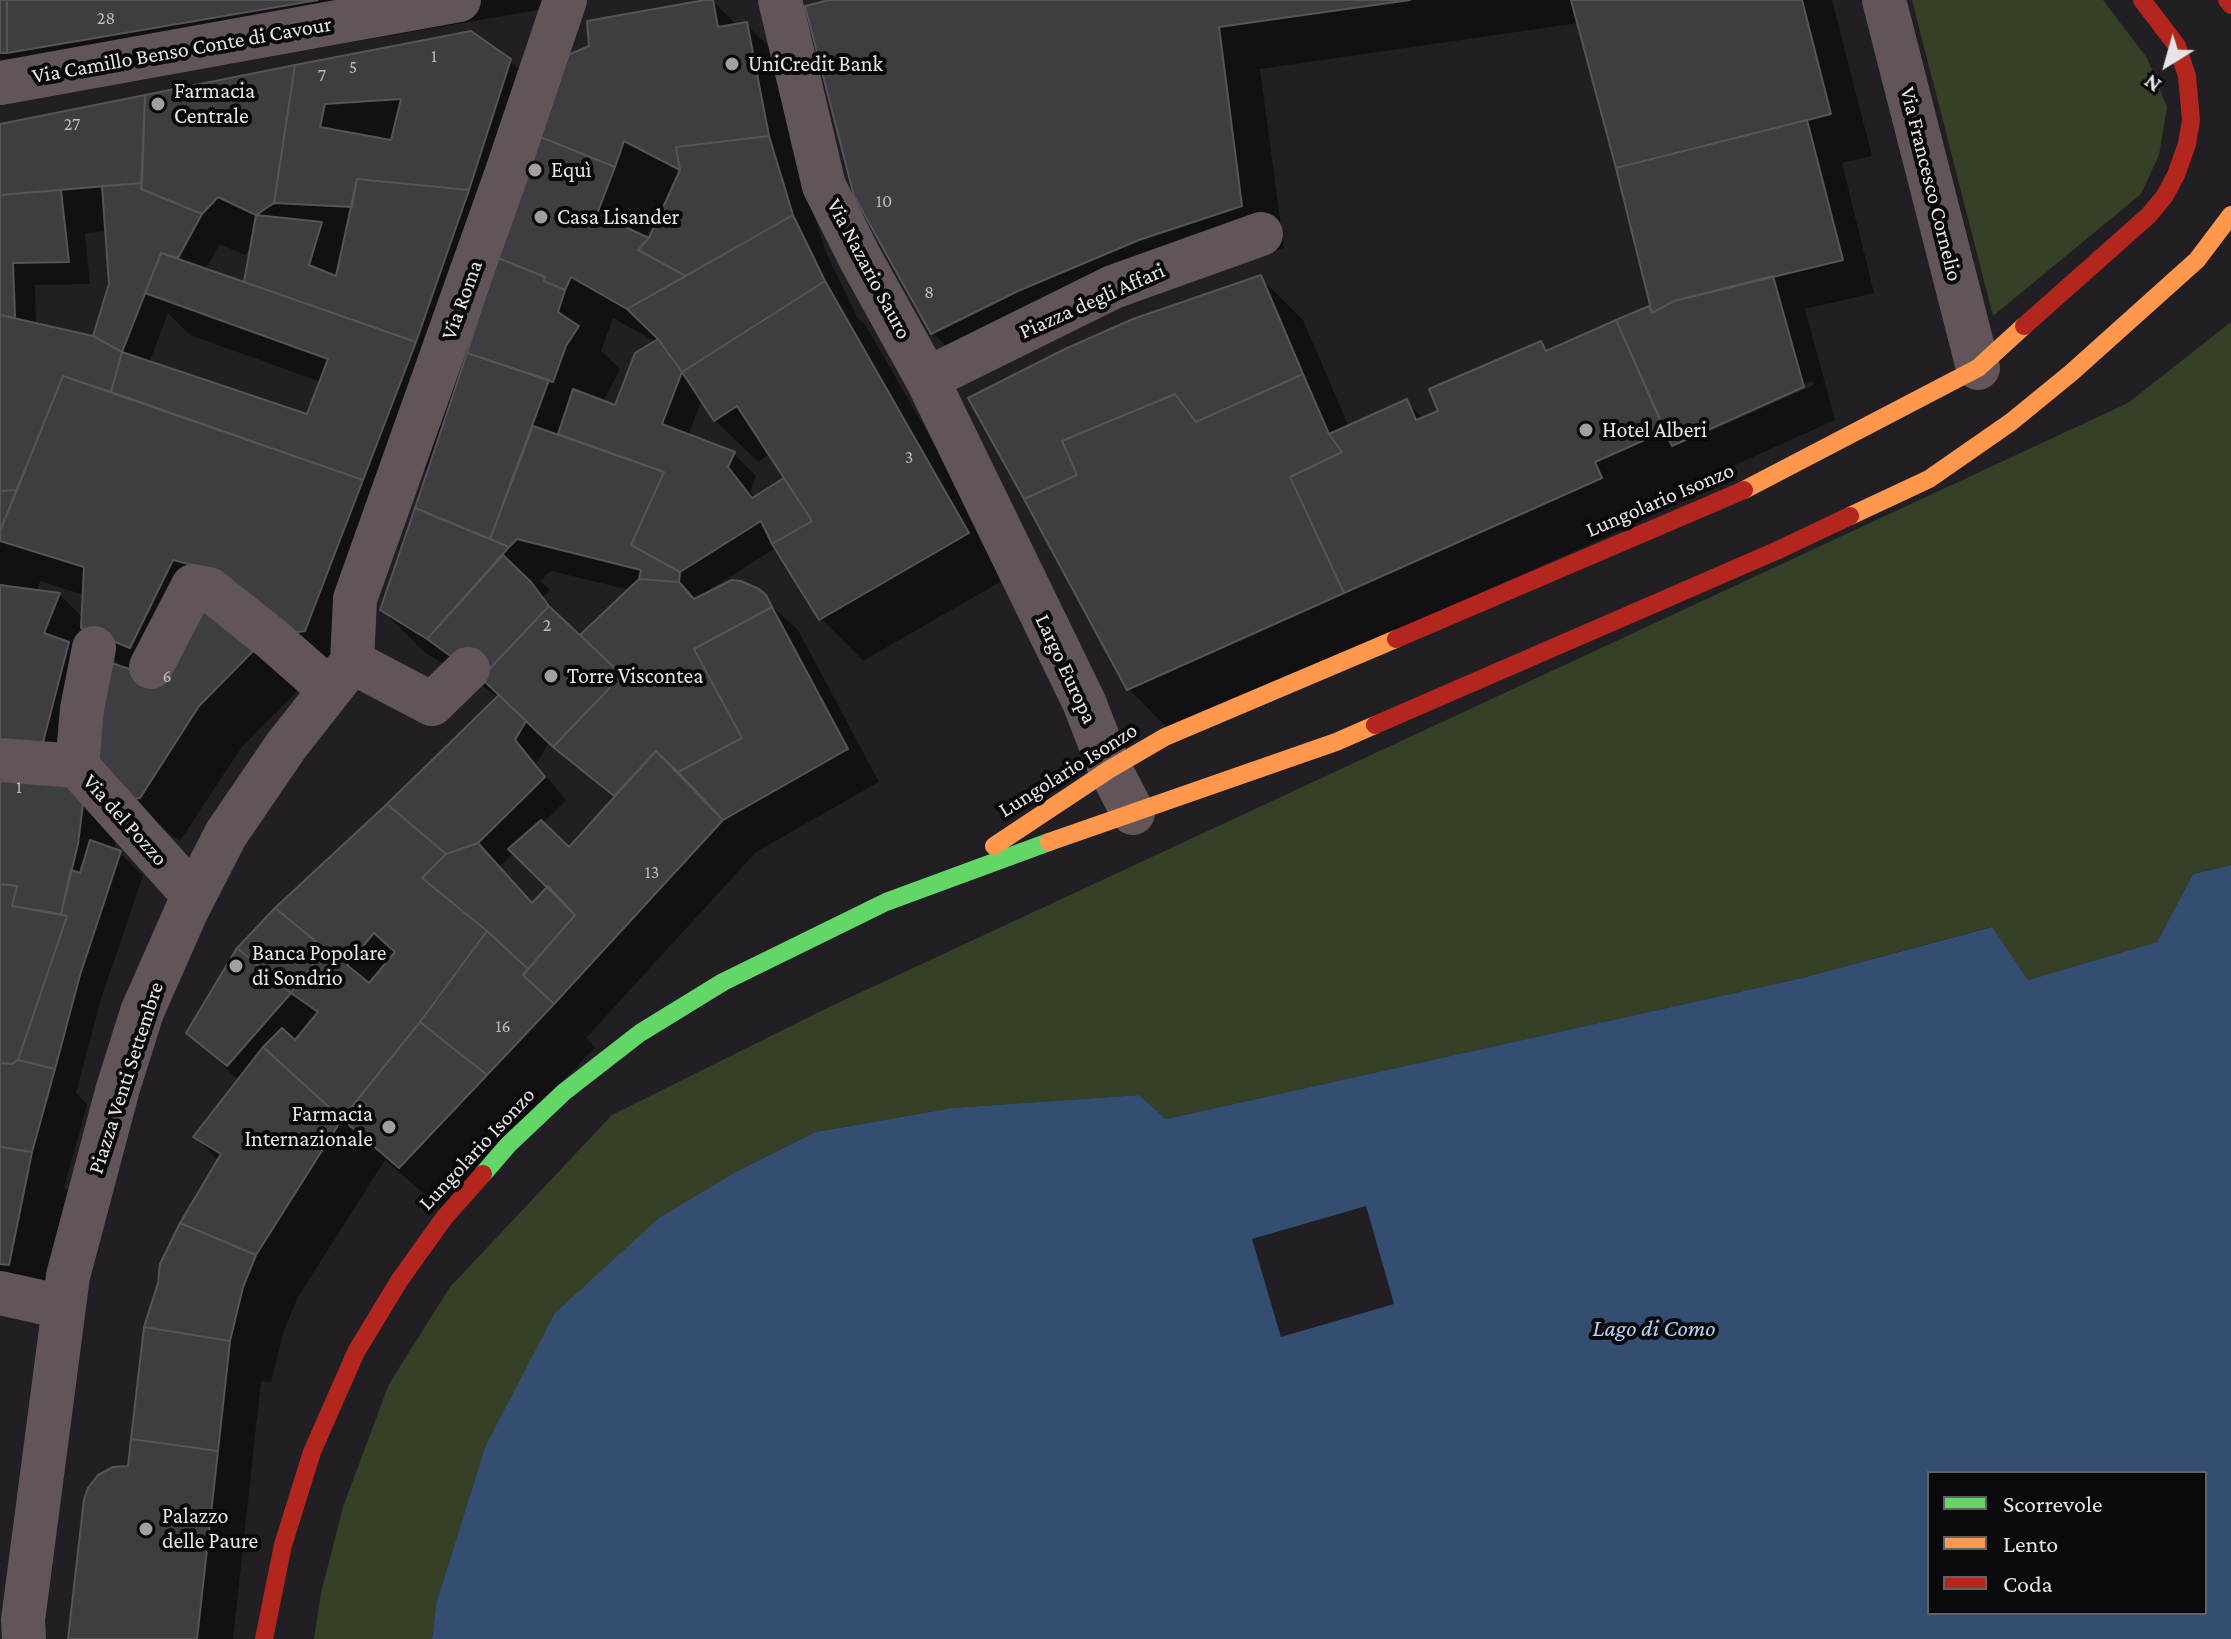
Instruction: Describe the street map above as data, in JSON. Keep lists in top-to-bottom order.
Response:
{
  "streets": {
    "main road": ["Lungolario Isonzo"],
    "street": [
      "Via Camillo Benso Conte di Cavour",
      "Via Francesco Cornelio",
      "Via Nazario Sauro",
      "Via Roma",
      "Piazza degli Affari",
      "Largo Europa",
      "Via del Pozzo",
      "Piazza Venti Settembre"
    ]
  },
  "crossings": [
    ["Via Francesco Cornelio", "Lungolario Isonzo"],
    ["Via Nazario Sauro", "Piazza degli Affari"],
    ["Via Nazario Sauro", "Largo Europa"],
    ["Via Roma", "Piazza Venti Settembre"],
    ["Lungolario Isonzo", "Largo Europa"],
    ["Via del Pozzo", "Piazza Venti Settembre"]
  ],
  "water": ["Lago di Como"],
  "places": [
    "UniCredit Bank",
    "Farmacia Centrale",
    "Equì",
    "Casa Lisander",
    "Hotel Alberi",
    "Torre Viscontea",
    "Banca Popolare di Sondrio",
    "Farmacia Internazionale",
    "Palazzo delle Paure"
  ],
  "house_numbers": [
    "28",
    "1",
    "5",
    "7",
    "27",
    "10",
    "8",
    "3",
    "2",
    "6",
    "1",
    "13",
    "16"
  ],
  "legend": ["Scorrevole", "Lento", "Coda"],
  "north": "bottom left"
}
